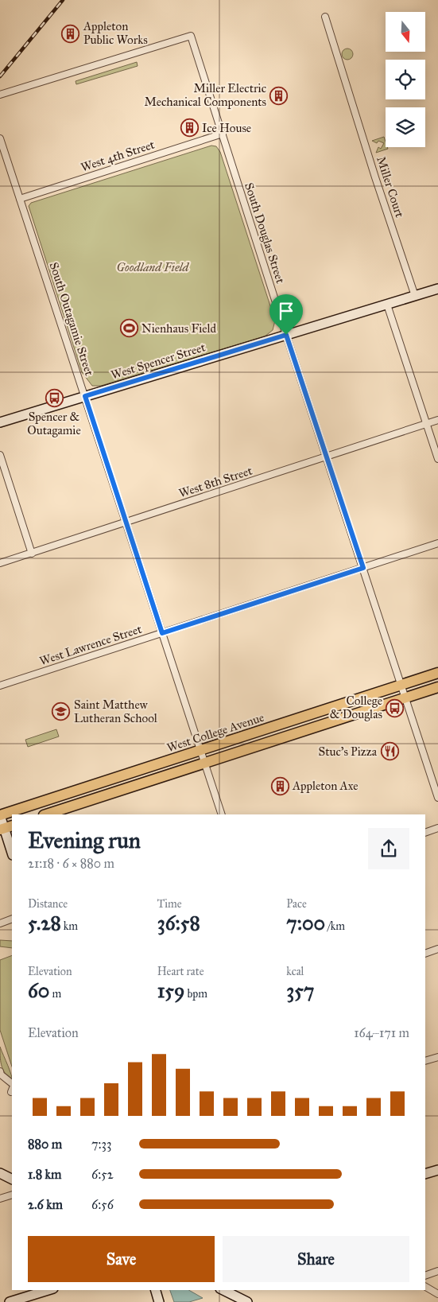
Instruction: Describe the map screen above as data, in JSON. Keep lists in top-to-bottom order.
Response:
{
  "streets": {
    "main road": ["West College Avenue"],
    "street": [
      "West 4th Street",
      "Miller Court",
      "South Douglas Street",
      "South Outagamie Street",
      "West Spencer Street",
      "West 8th Street",
      "West Lawrence Street"
    ]
  },
  "crossings": [
    ["West 4th Street", "South Douglas Street"],
    ["West 4th Street", "South Outagamie Street"],
    ["Miller Court", "West Spencer Street"],
    ["South Douglas Street", "West Spencer Street"],
    ["South Douglas Street", "West 8th Street"],
    ["South Douglas Street", "West Lawrence Street"],
    ["South Douglas Street", "West College Avenue"],
    ["South Outagamie Street", "West Spencer Street"],
    ["South Outagamie Street", "West 8th Street"],
    ["South Outagamie Street", "West Lawrence Street"],
    ["South Outagamie Street", "West College Avenue"]
  ],
  "parks": ["Goodland Field"],
  "places": {
    "building": [
      "Appleton Public Works",
      "Miller Electric Mechanical Components",
      "Ice House",
      "Appleton Axe"
    ],
    "sports": ["Nienhaus Field"],
    "bus stop": ["Spencer & Outagamie", "College & Douglas"],
    "school or university": ["Saint Matthew Lutheran School"],
    "restaurant": ["Stuc's Pizza"]
  },
  "north": "bottom",
  "page": {
    "heading": ["Evening run", "21:18 · 6 × 880 m"],
    "stats": [
      ["Distance", "5.28 km"],
      ["Time", "36:58"],
      ["Pace", "7:00 /km"],
      ["Elevation", "60 m"],
      ["Heart rate", "159 bpm"],
      ["kcal", "357"]
    ],
    "chart": ["Elevation", "164–171 m"],
    "list": [
      {
        "name": "880 m",
        "note": "7:33"
      },
      {
        "name": "1.8 km",
        "note": "6:52"
      },
      {
        "name": "2.6 km",
        "note": "6:56"
      }
    ],
    "buttons": ["Save", "Share"]
  }
}
